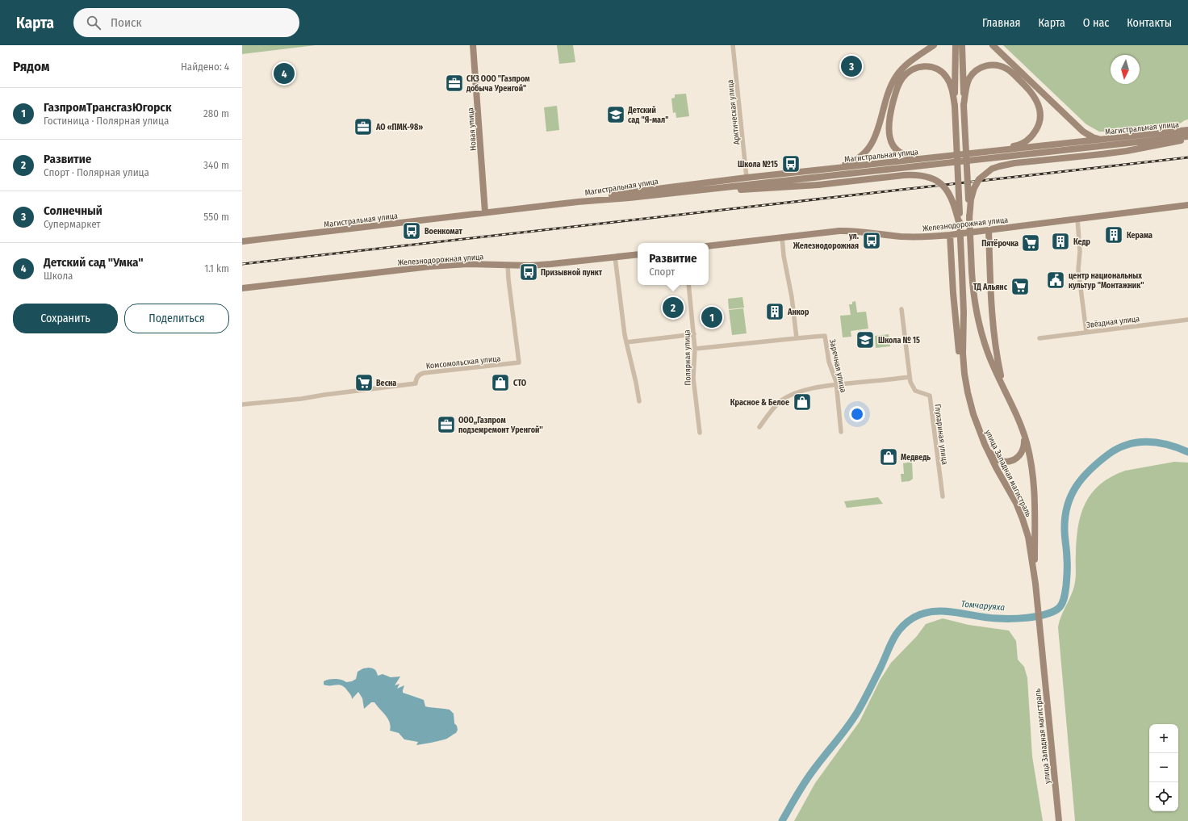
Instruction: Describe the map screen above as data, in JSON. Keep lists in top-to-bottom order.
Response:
{
  "streets": {
    "main road": [
      "Магистральная улица",
      "Новая улица",
      "Железнодорожная улица",
      "улица Западная магистраль"
    ],
    "street": [
      "Арктическая улица",
      "Звёздная улица",
      "Полярная улица",
      "Комсомольская улица",
      "Заречная улица",
      "Глухариная улица"
    ]
  },
  "crossings": [
    ["Арктическая улица", "Магистральная улица"],
    ["Магистральная улица", "Новая улица"],
    ["Железнодорожная улица", "Комсомольская улица"]
  ],
  "water": ["Томчаруяха"],
  "places": {
    "office": ["СКЗ ООО \"Газпром добыча Уренгой\"", "АО «ПМК-98»", "ООО,,Газпром подземремонт Уренгой''"],
    "school or university": ["Детский сад \"Я-мал\"", "Школа № 15"],
    "bus stop": [
      "Школа №15",
      "Военкомат",
      "ул. Железнодорожная",
      "Призывной пункт"
    ],
    "building": ["Керама", "Кедр", "Анкор"],
    "supermarket": ["Пятёрочка", "ТД Альянс", "Весна"],
    "public building": ["центр национальных культур \"Монтажник\""],
    "shop": ["СТО", "Красное & Белое", "Медведь"]
  },
  "north": "bottom",
  "page": {
    "header": "Карта",
    "search": "Поиск",
    "nav": [
      "Главная",
      "Карта",
      "О нас",
      "Контакты"
    ],
    "heading": ["Рядом", "Найдено: 4"],
    "pins": [
      "3",
      "4",
      "2",
      "1"
    ],
    "list": [
      {
        "mark": "1",
        "name": "ГазпромТрансгазЮгорск",
        "note": "Гостиница · Полярная улица",
        "value": "280 m"
      },
      {
        "mark": "2",
        "name": "Развитие",
        "note": "Спорт · Полярная улица",
        "value": "340 m"
      },
      {
        "mark": "3",
        "name": "Солнечный",
        "note": "Супермаркет",
        "value": "550 m"
      },
      {
        "mark": "4",
        "name": "Детский сад \"Умка\"",
        "note": "Школа",
        "value": "1.1 km"
      }
    ],
    "popup": ["Развитие", "Спорт"],
    "buttons": ["Сохранить", "Поделиться"],
    "map_buttons": ["+", "−"]
  }
}
